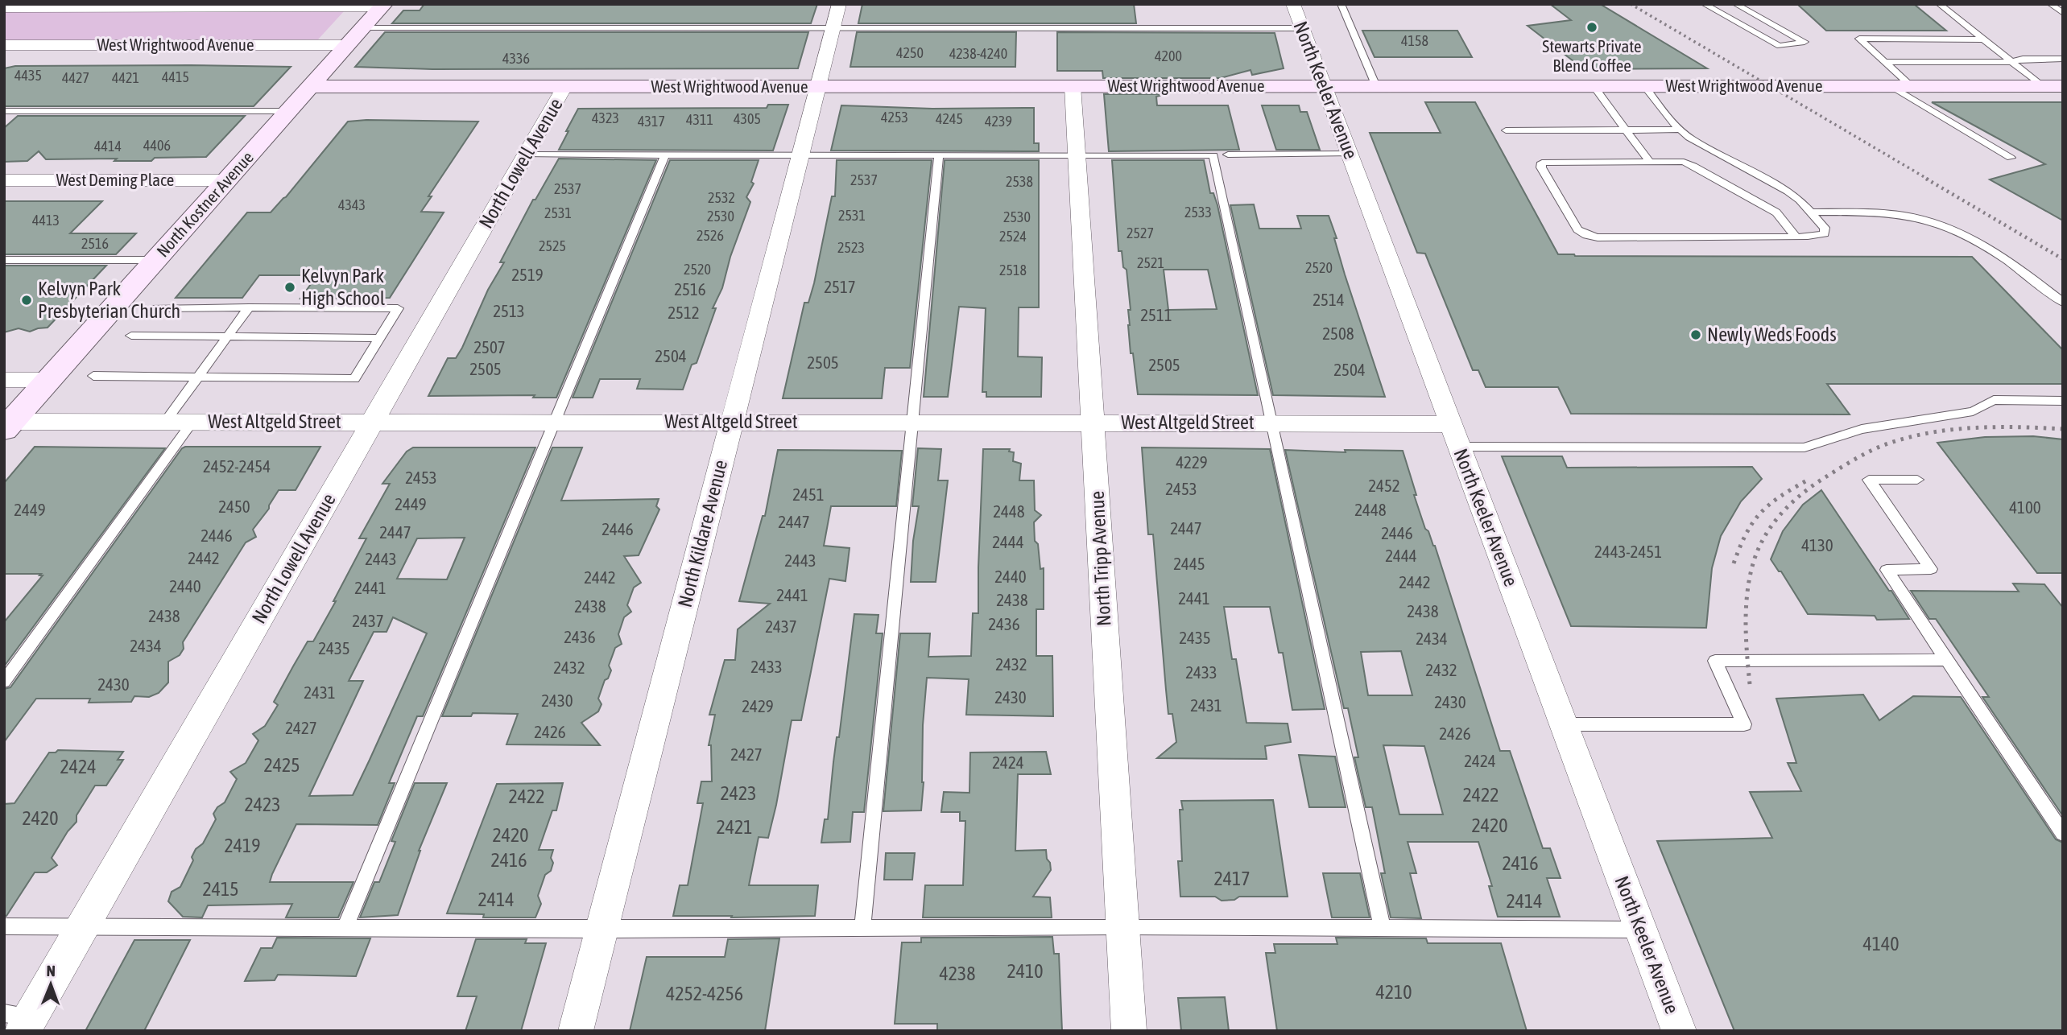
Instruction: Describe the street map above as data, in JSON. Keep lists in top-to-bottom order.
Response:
{
  "streets": {
    "street": [
      "West Wrightwood Avenue",
      "North Keeler Avenue",
      "North Lowell Avenue",
      "West Deming Place",
      "North Kostner Avenue",
      "West Altgeld Street",
      "North Kildare Avenue",
      "North Tripp Avenue"
    ]
  },
  "crossings": [
    ["West Wrightwood Avenue", "North Keeler Avenue"],
    ["West Wrightwood Avenue", "North Lowell Avenue"],
    ["West Wrightwood Avenue", "North Kostner Avenue"],
    ["West Wrightwood Avenue", "North Kildare Avenue"],
    ["West Wrightwood Avenue", "North Tripp Avenue"],
    ["North Keeler Avenue", "West Altgeld Street"],
    ["North Lowell Avenue", "West Altgeld Street"],
    ["West Deming Place", "North Kostner Avenue"],
    ["North Kostner Avenue", "West Altgeld Street"],
    ["West Altgeld Street", "North Kildare Avenue"],
    ["West Altgeld Street", "North Tripp Avenue"]
  ],
  "places": [
    "Stewarts Private Blend Coffee",
    "Kelvyn Park High School",
    "Kelvyn Park Presbyterian Church",
    "Newly Weds Foods"
  ],
  "house_numbers": [
    "4158",
    "4250",
    "4238-4240",
    "4200",
    "4336",
    "4435",
    "4415",
    "4427",
    "4421",
    "4253",
    "4323",
    "4305",
    "4245",
    "4311",
    "4317",
    "4239",
    "4406",
    "4414",
    "2537",
    "2538",
    "2537",
    "2532",
    "4343",
    "2533",
    "2531",
    "2531",
    "2530",
    "2530",
    "4413",
    "2527",
    "2526",
    "2524",
    "2516",
    "2525",
    "2523",
    "2521",
    "2520",
    "2520",
    "2518",
    "2519",
    "2517",
    "2516",
    "2514",
    "2513",
    "2512",
    "2511",
    "2508",
    "2507",
    "2504",
    "2505",
    "2505",
    "2505",
    "2504",
    "4229",
    "2452-2454",
    "2453",
    "2452",
    "2453",
    "2451",
    "2449",
    "2450",
    "4100",
    "2449",
    "2448",
    "2448",
    "2447",
    "2447",
    "2446",
    "2447",
    "2446",
    "2446",
    "2444",
    "4130",
    "2443-2451",
    "2444",
    "2442",
    "2443",
    "2443",
    "2445",
    "2440",
    "2442",
    "2442",
    "2440",
    "2441",
    "2441",
    "2441",
    "2438",
    "2438",
    "2438",
    "2438",
    "2437",
    "2436",
    "2437",
    "2436",
    "2435",
    "2434",
    "2434",
    "2435",
    "2432",
    "2433",
    "2432",
    "2432",
    "2433",
    "2430",
    "2431",
    "2430",
    "2430",
    "2430",
    "2431",
    "2429",
    "2427",
    "2426",
    "2426",
    "2427",
    "2424",
    "2424",
    "2425",
    "2424",
    "2423",
    "2422",
    "2422",
    "2423",
    "2420",
    "2420",
    "2421",
    "2420",
    "2419",
    "2416",
    "2416",
    "2417",
    "2415",
    "2414",
    "2414",
    "4140",
    "2410",
    "4238",
    "4210",
    "4252-4256"
  ],
  "north": "top"
}
